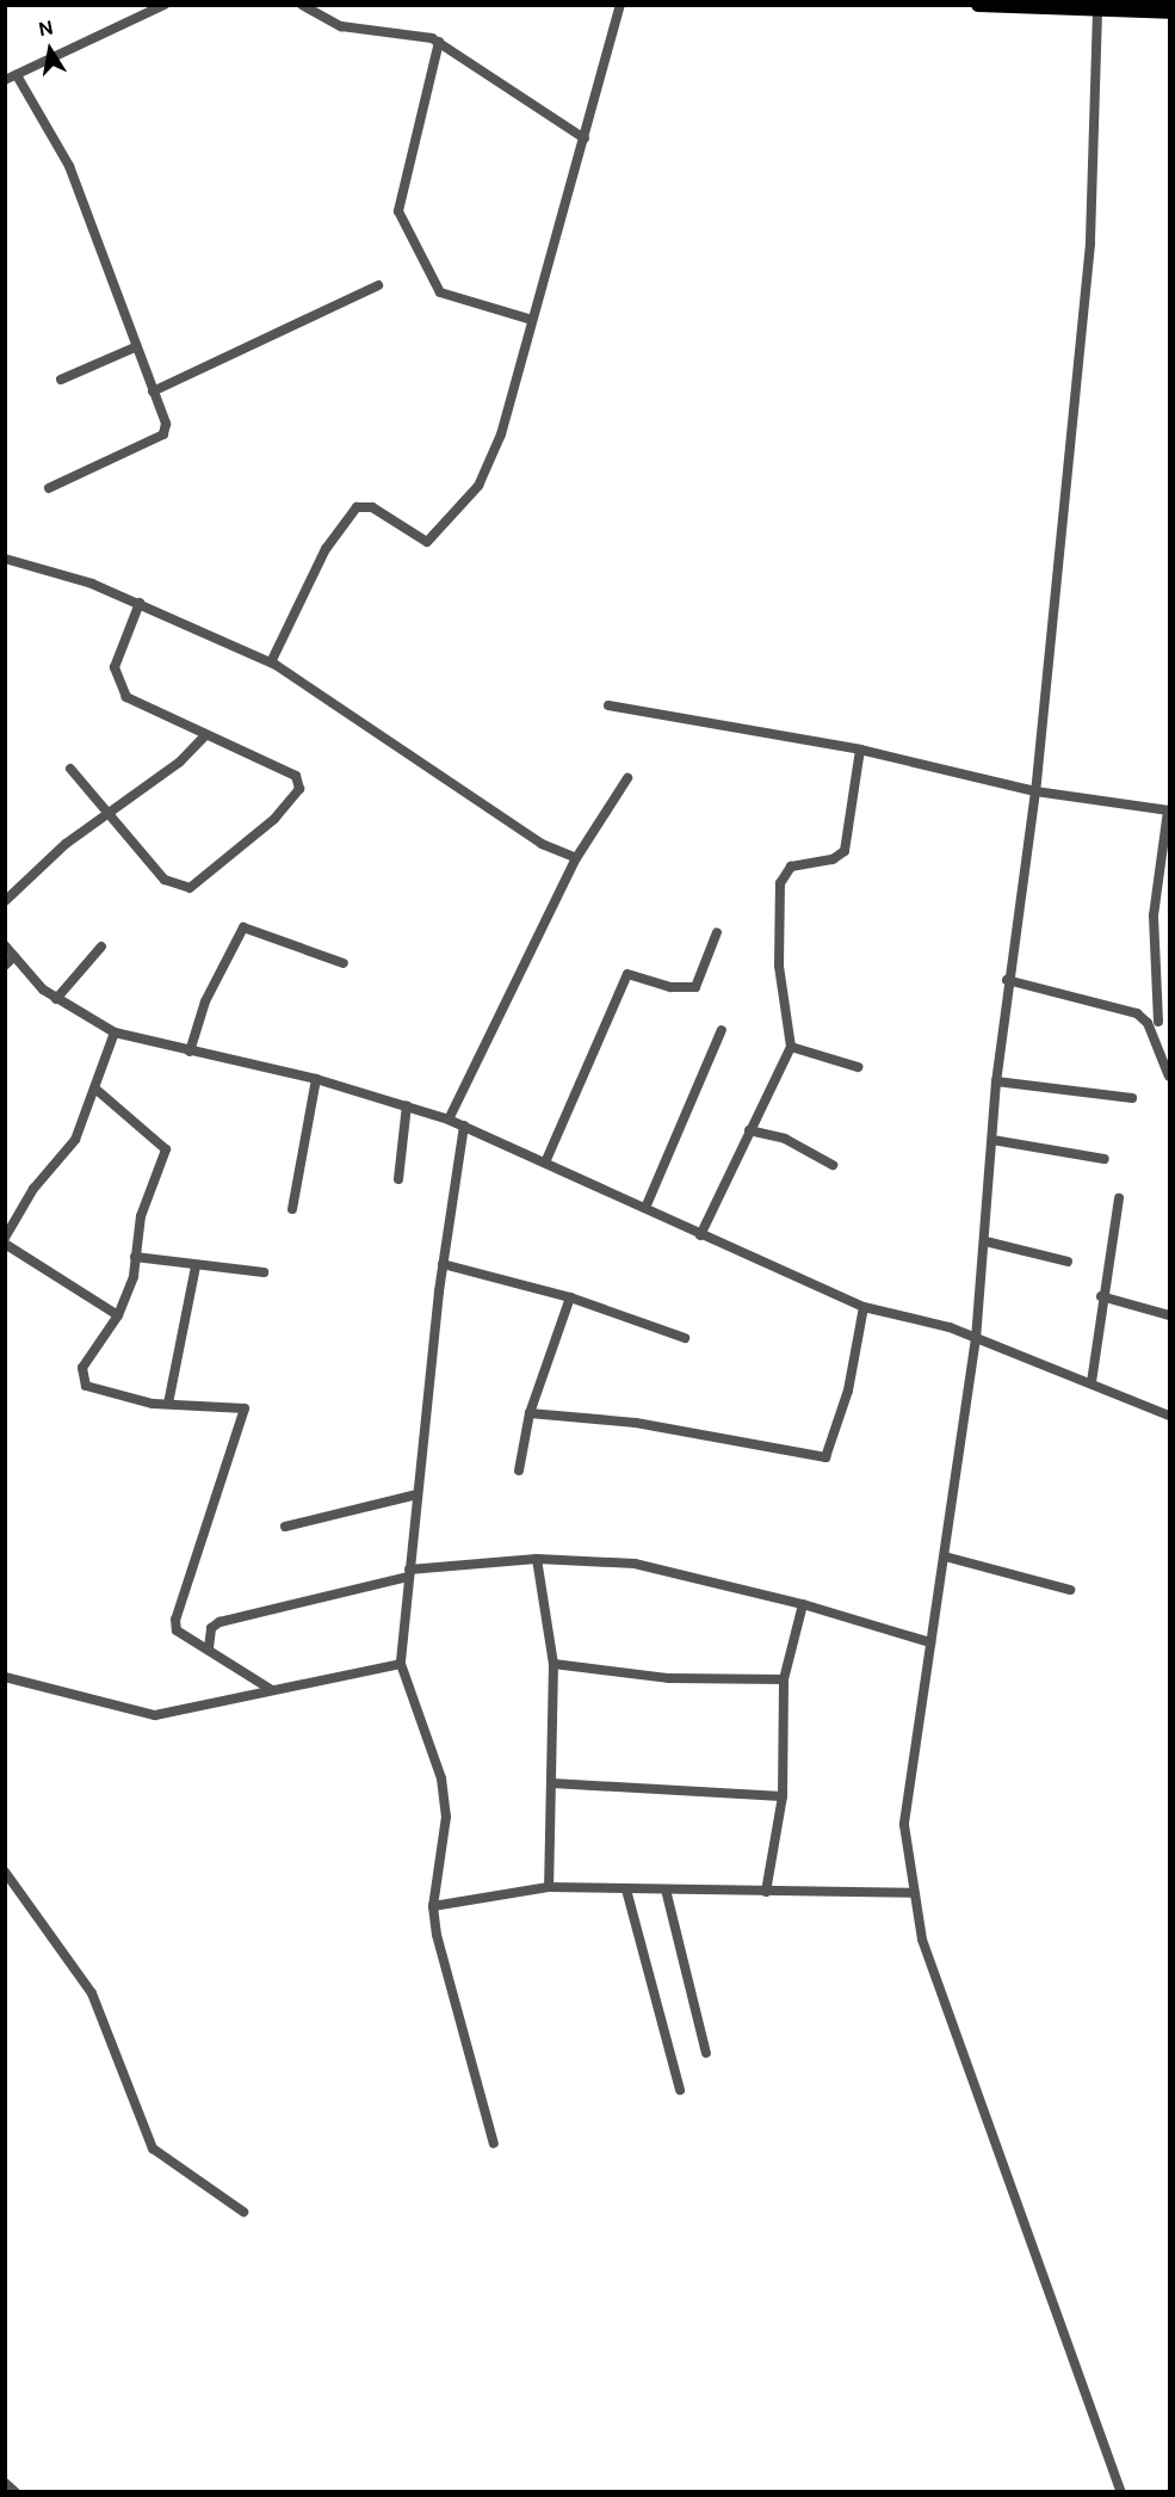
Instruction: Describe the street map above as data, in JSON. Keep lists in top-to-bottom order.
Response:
{
  "north": "top"
}
